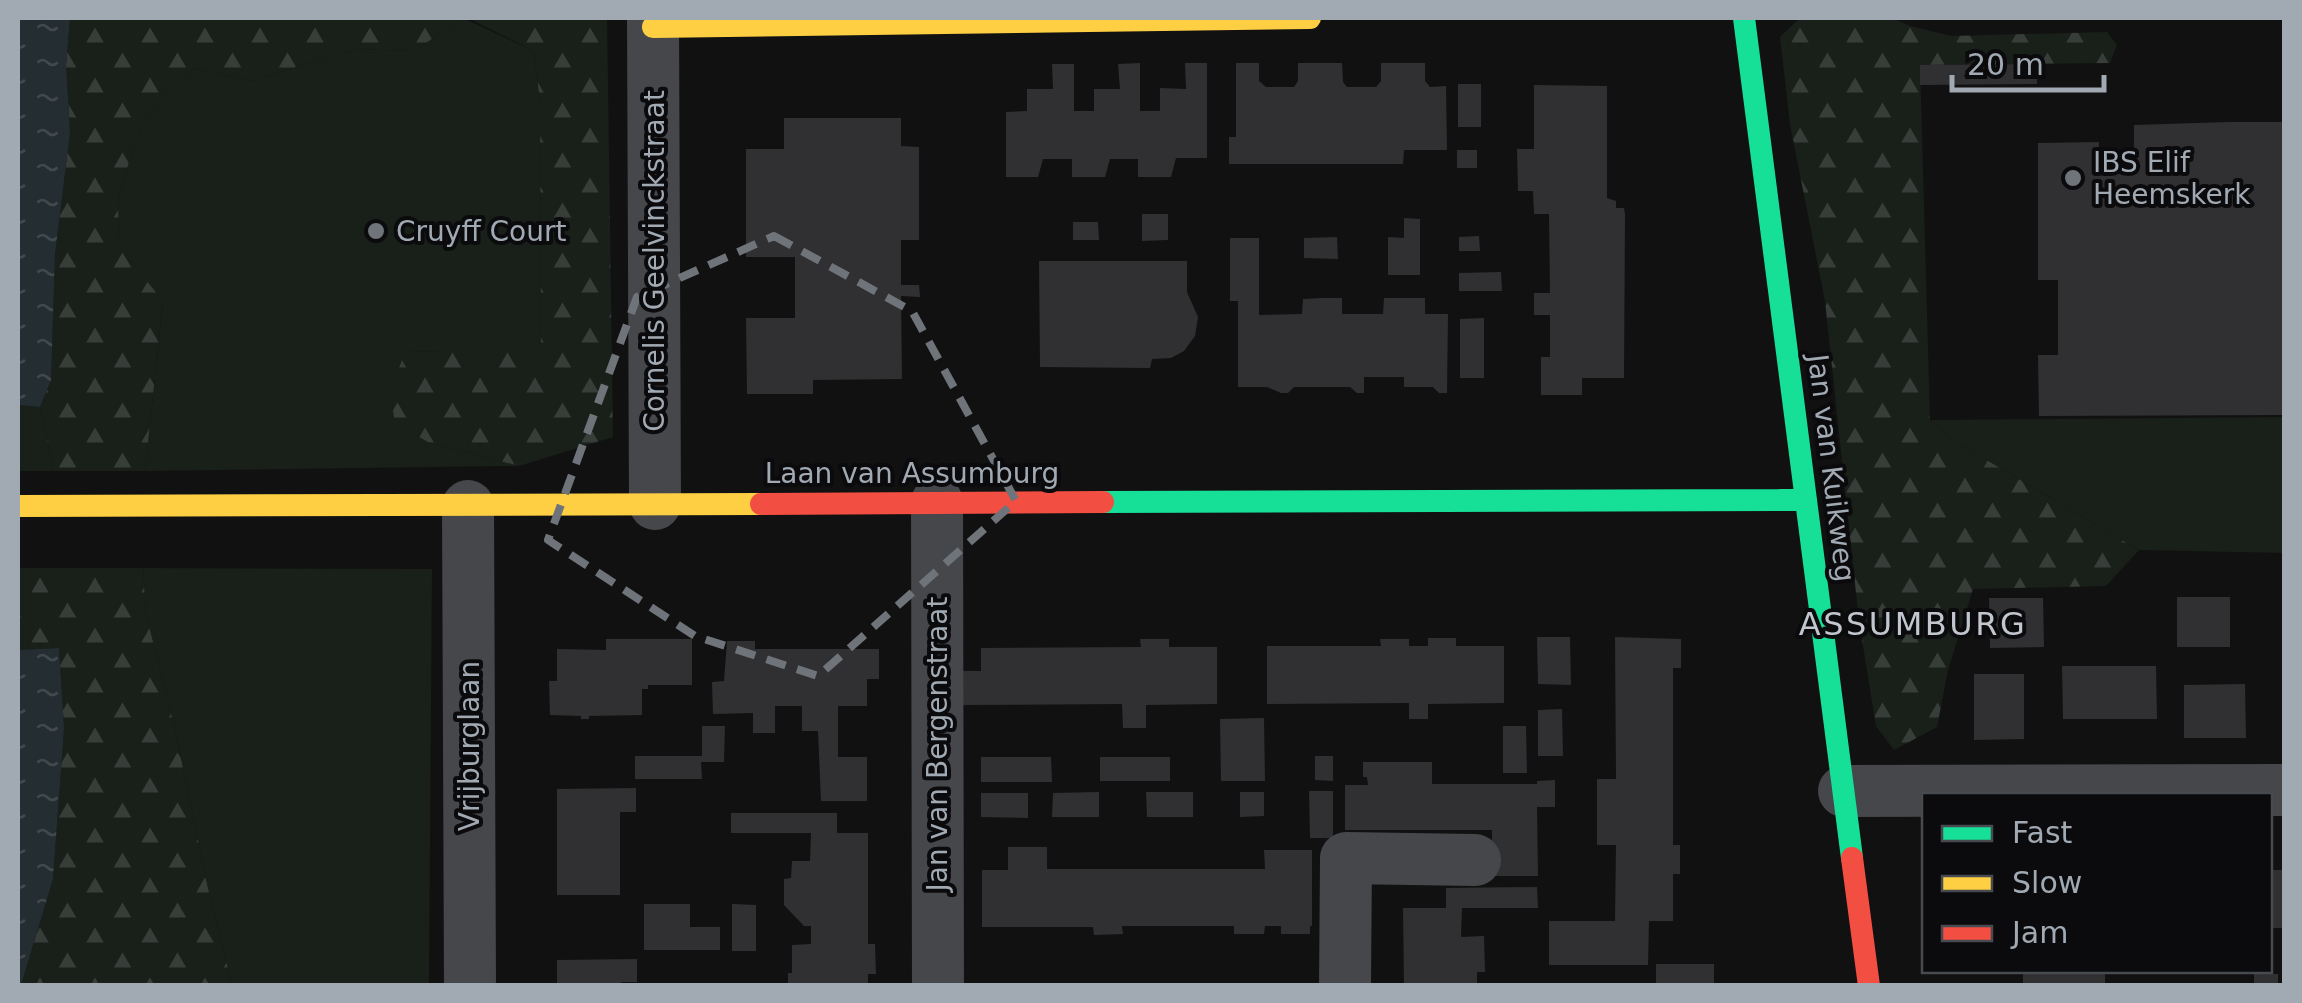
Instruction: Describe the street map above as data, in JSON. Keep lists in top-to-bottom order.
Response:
{
  "streets": {
    "street": [
      "Cornelis Geelvinckstraat",
      "Jan van Kuikweg",
      "Laan van Assumburg",
      "Jan van Bergenstraat",
      "Vrijburglaan"
    ]
  },
  "crossings": [
    ["Cornelis Geelvinckstraat", "Laan van Assumburg"],
    ["Jan van Kuikweg", "Laan van Assumburg"],
    ["Laan van Assumburg", "Jan van Bergenstraat"],
    ["Laan van Assumburg", "Vrijburglaan"]
  ],
  "districts": ["ASSUMBURG"],
  "places": ["IBS Elif Heemskerk", "Cruyff Court"],
  "legend": ["Fast", "Slow", "Jam"],
  "scale_bar": "20 m"
}
